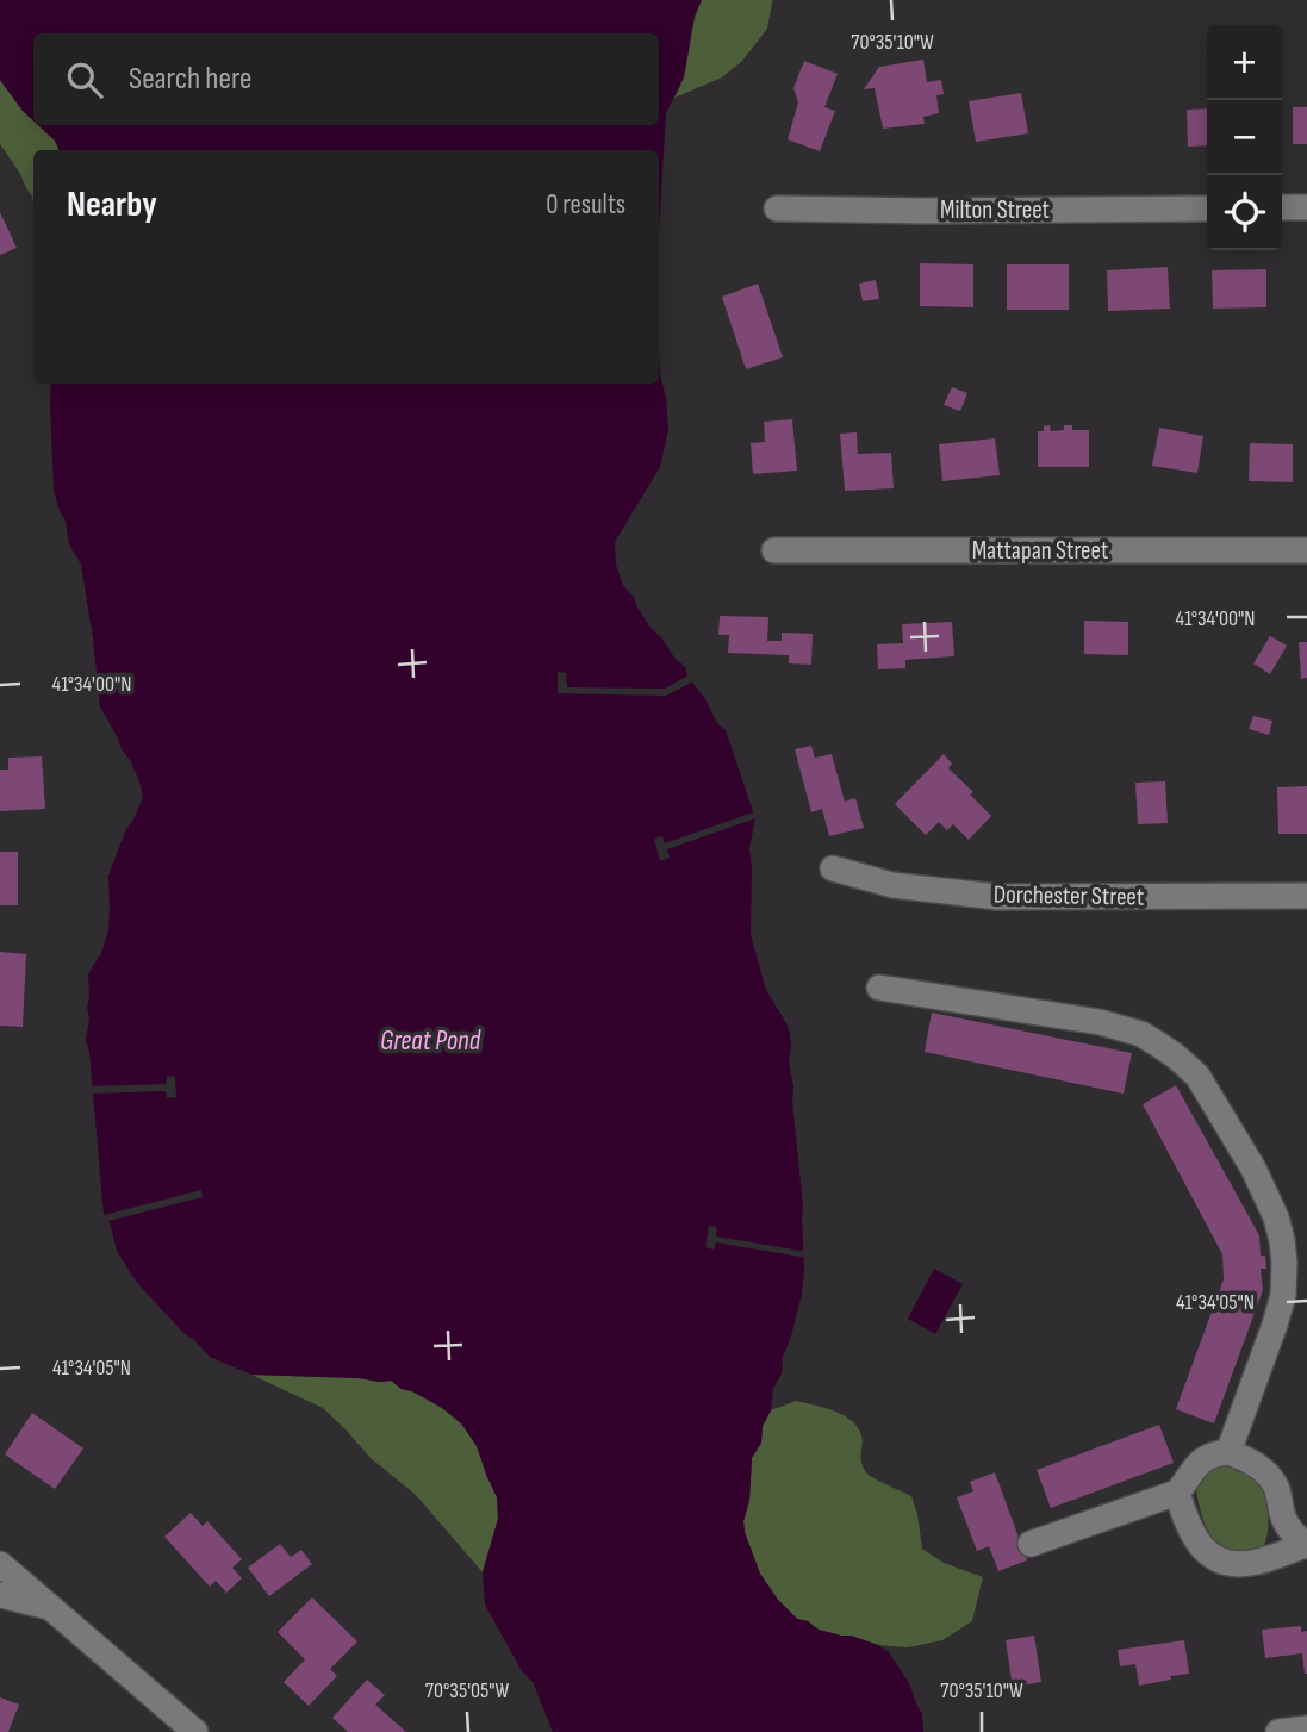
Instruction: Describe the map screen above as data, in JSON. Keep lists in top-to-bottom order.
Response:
{
  "streets": {
    "street": ["Milton Street", "Mattapan Street", "Dorchester Street"]
  },
  "water": ["Great Pond"],
  "page": {
    "map_buttons": ["+", "−"],
    "search": "Search here",
    "heading": ["Nearby", "0 results"]
  },
  "coordinates": [
    "70°35'10\"W",
    "41°34'00\"N",
    "41°34'05\"N",
    "70°35'05\"W"
  ]
}
